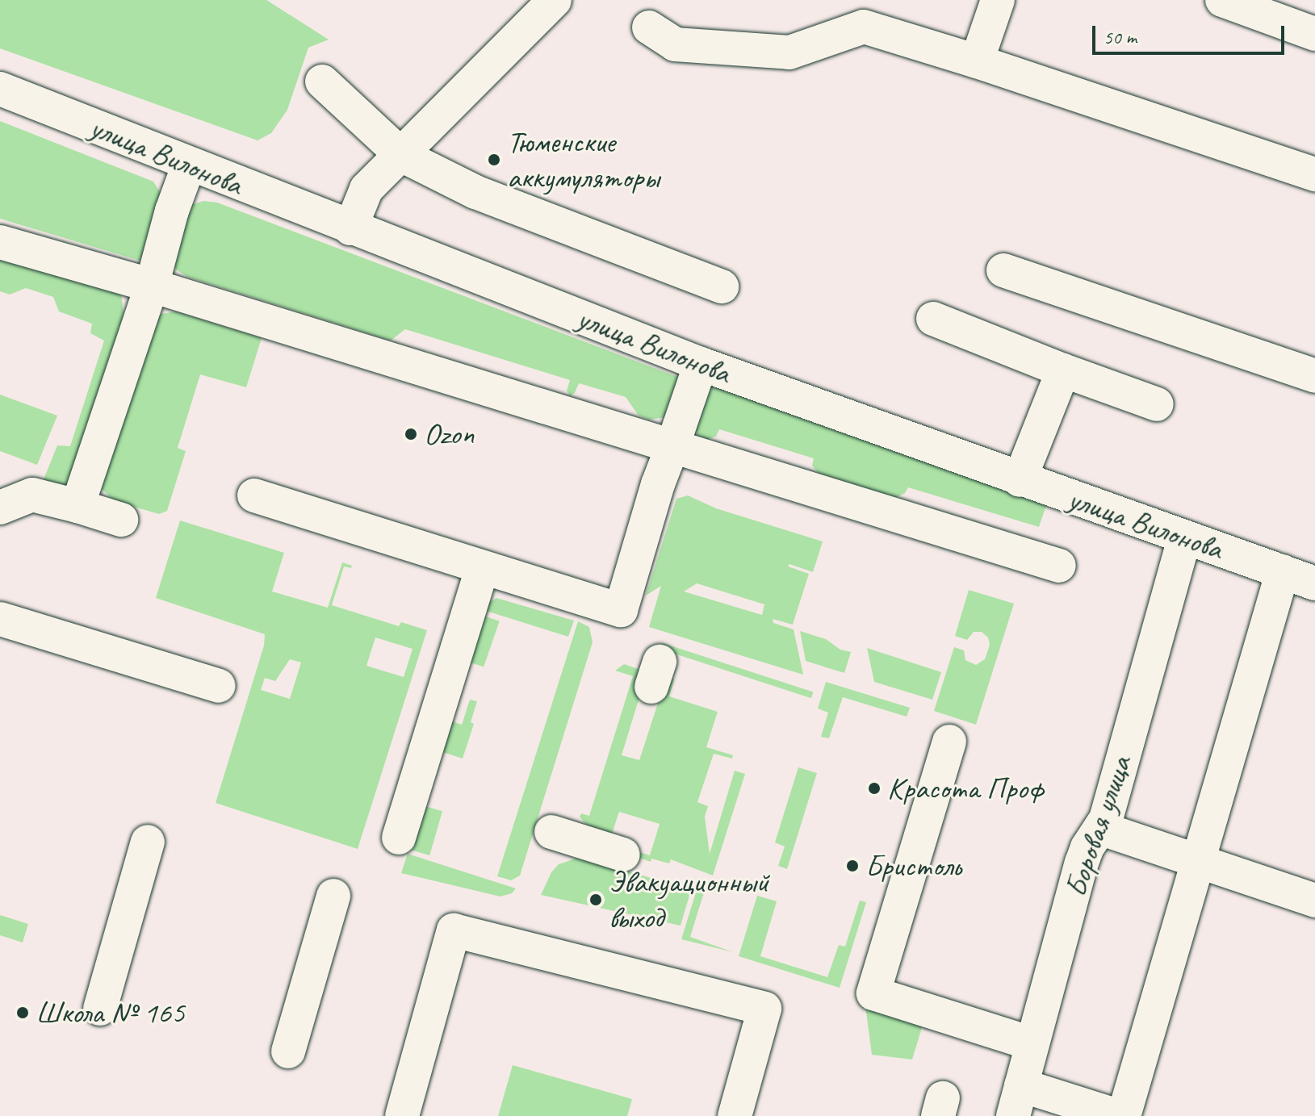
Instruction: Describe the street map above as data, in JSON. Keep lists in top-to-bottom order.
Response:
{
  "streets": {
    "street": ["улица Вилонова", "Боровая улица"]
  },
  "crossings": [
    ["улица Вилонова", "Боровая улица"]
  ],
  "places": [
    "Тюменские аккумуляторы",
    "Ozon",
    "Красота Проф",
    "Бристоль",
    "Эвакуационный выход",
    "Школа № 165"
  ],
  "scale_bar": "50 m"
}
